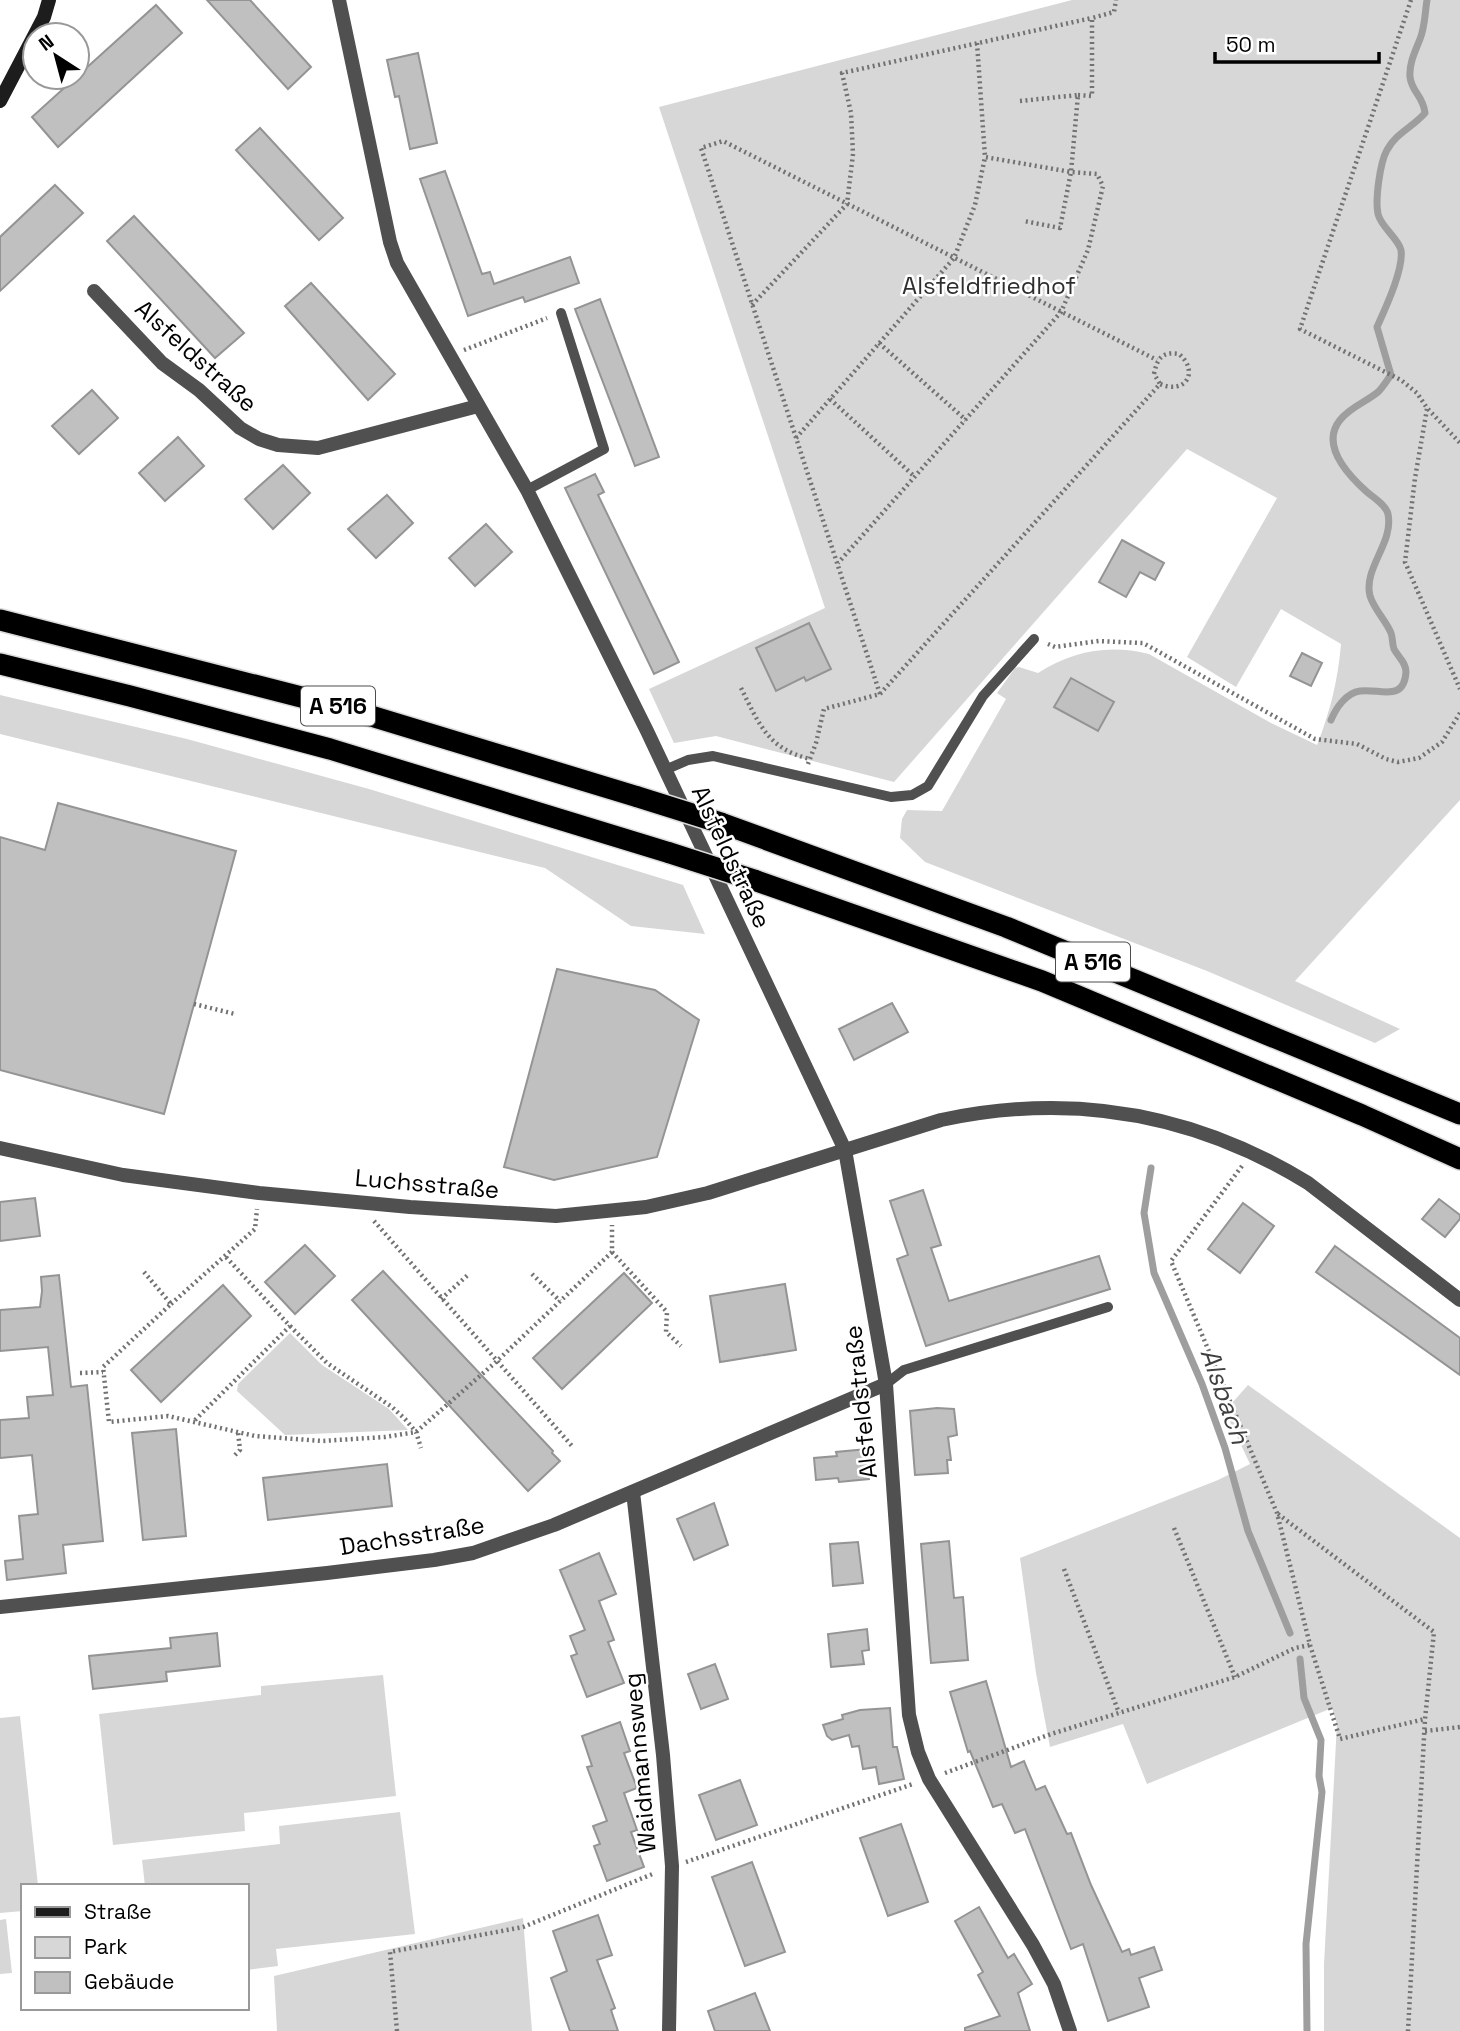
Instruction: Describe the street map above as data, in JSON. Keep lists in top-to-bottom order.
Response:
{
  "streets": {
    "highway": ["A 516"],
    "street": [
      "Alsfeldstraße",
      "Luchsstraße",
      "Dachsstraße",
      "Waidmannsweg"
    ]
  },
  "crossings": [
    ["Alsfeldstraße", "Luchsstraße"],
    ["Alsfeldstraße", "Dachsstraße"],
    ["Dachsstraße", "Waidmannsweg"]
  ],
  "water": ["Alsbach"],
  "parks": ["Alsfeldfriedhof"],
  "legend": ["Straße", "Park", "Gebäude"],
  "scale_bar": "50 m",
  "north": "top left"
}
